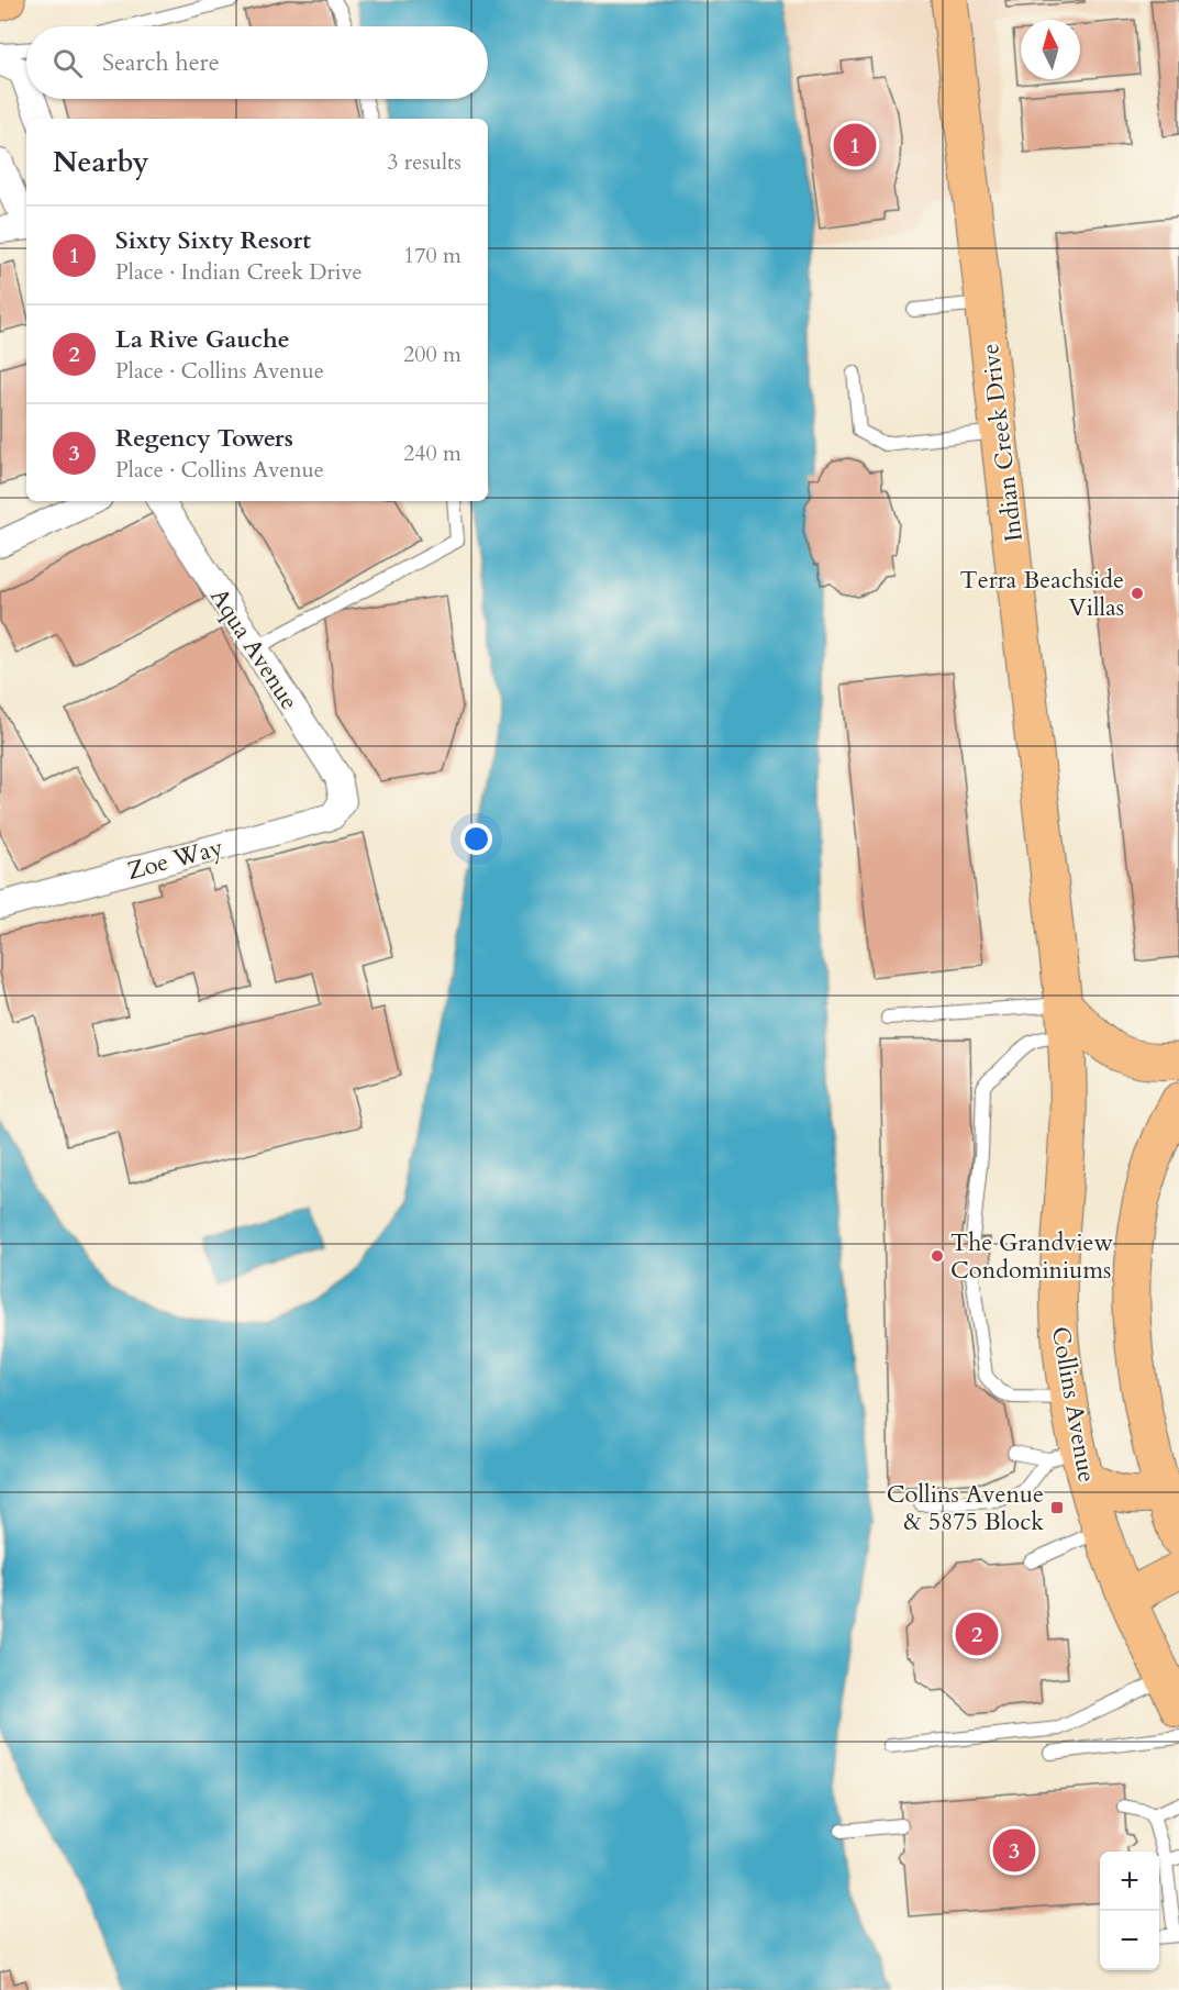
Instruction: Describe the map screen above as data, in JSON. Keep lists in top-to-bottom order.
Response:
{
  "streets": {
    "main road": ["Indian Creek Drive", "Collins Avenue"],
    "street": ["Aqua Avenue", "Zoe Way"]
  },
  "crossings": [
    ["Indian Creek Drive", "Collins Avenue"],
    ["Aqua Avenue", "Zoe Way"]
  ],
  "places": {
    "other": ["Terra Beachside Villas", "The Grandview Condominiums"],
    "transit": ["Collins Avenue & 5875 Block"]
  },
  "north": "top",
  "page": {
    "search": "Search here",
    "heading": ["Nearby", "3 results"],
    "pins": ["1", "2", "3"],
    "list": [
      {
        "mark": "1",
        "name": "Sixty Sixty Resort",
        "note": "Place · Indian Creek Drive",
        "value": "170 m"
      },
      {
        "mark": "2",
        "name": "La Rive Gauche",
        "note": "Place · Collins Avenue",
        "value": "200 m"
      },
      {
        "mark": "3",
        "name": "Regency Towers",
        "note": "Place · Collins Avenue",
        "value": "240 m"
      }
    ],
    "map_buttons": ["+", "−"]
  }
}
